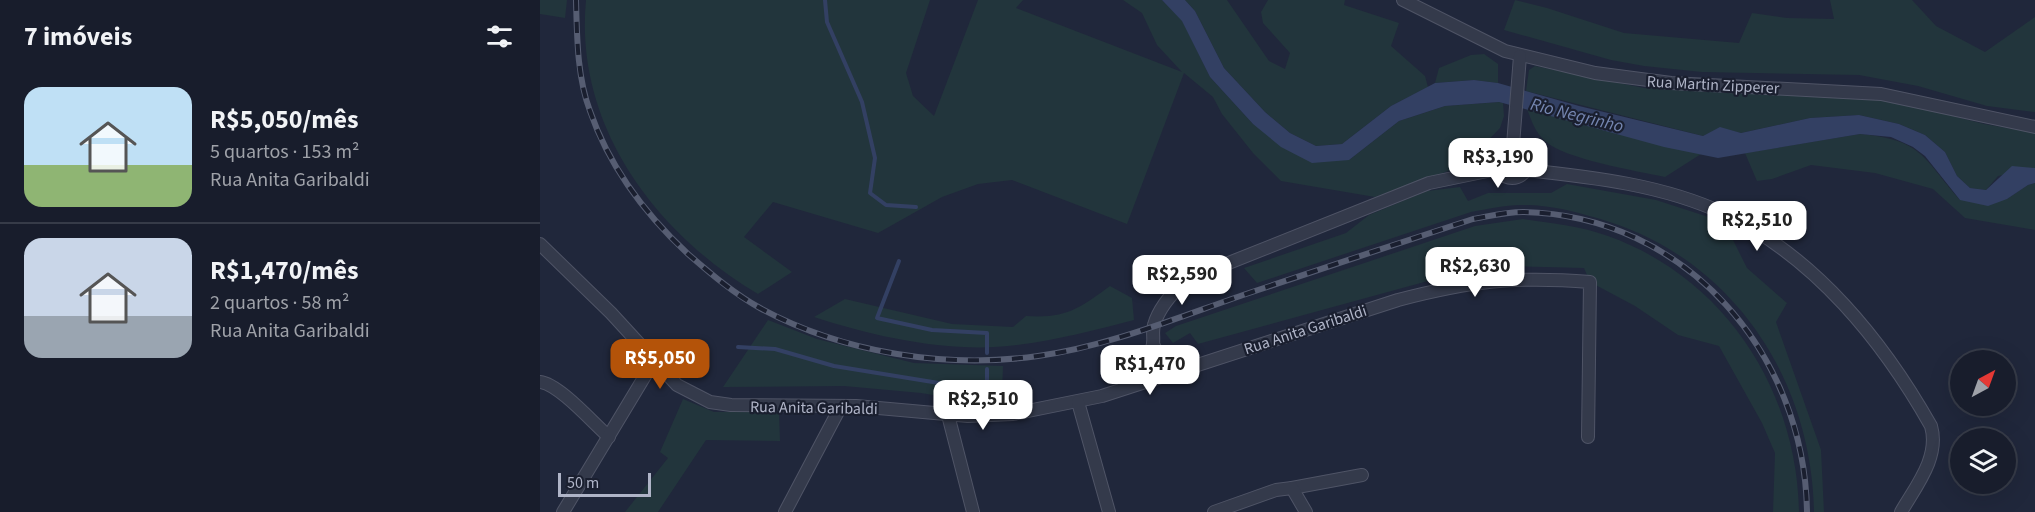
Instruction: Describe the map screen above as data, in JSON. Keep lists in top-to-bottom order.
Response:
{
  "streets": {
    "street": ["Rua Martin Zipperer", "Rua Anita Garibaldi"]
  },
  "water": ["Rio Negrinho"],
  "scale_bar": "50 m",
  "north": "top right",
  "page": {
    "heading": "7 imóveis",
    "list": [
      {
        "name": "R$5,050/mês",
        "note": "5 quartos · 153 m² · Rua Anita Garibaldi"
      },
      {
        "name": "R$1,470/mês",
        "note": "2 quartos · 58 m² · Rua Anita Garibaldi"
      }
    ],
    "price": [
      "R$3,190",
      "R$2,510",
      "R$2,630",
      "R$2,590",
      "R$5,050",
      "R$1,470",
      "R$2,510"
    ],
    "scale": "50 m"
  }
}
